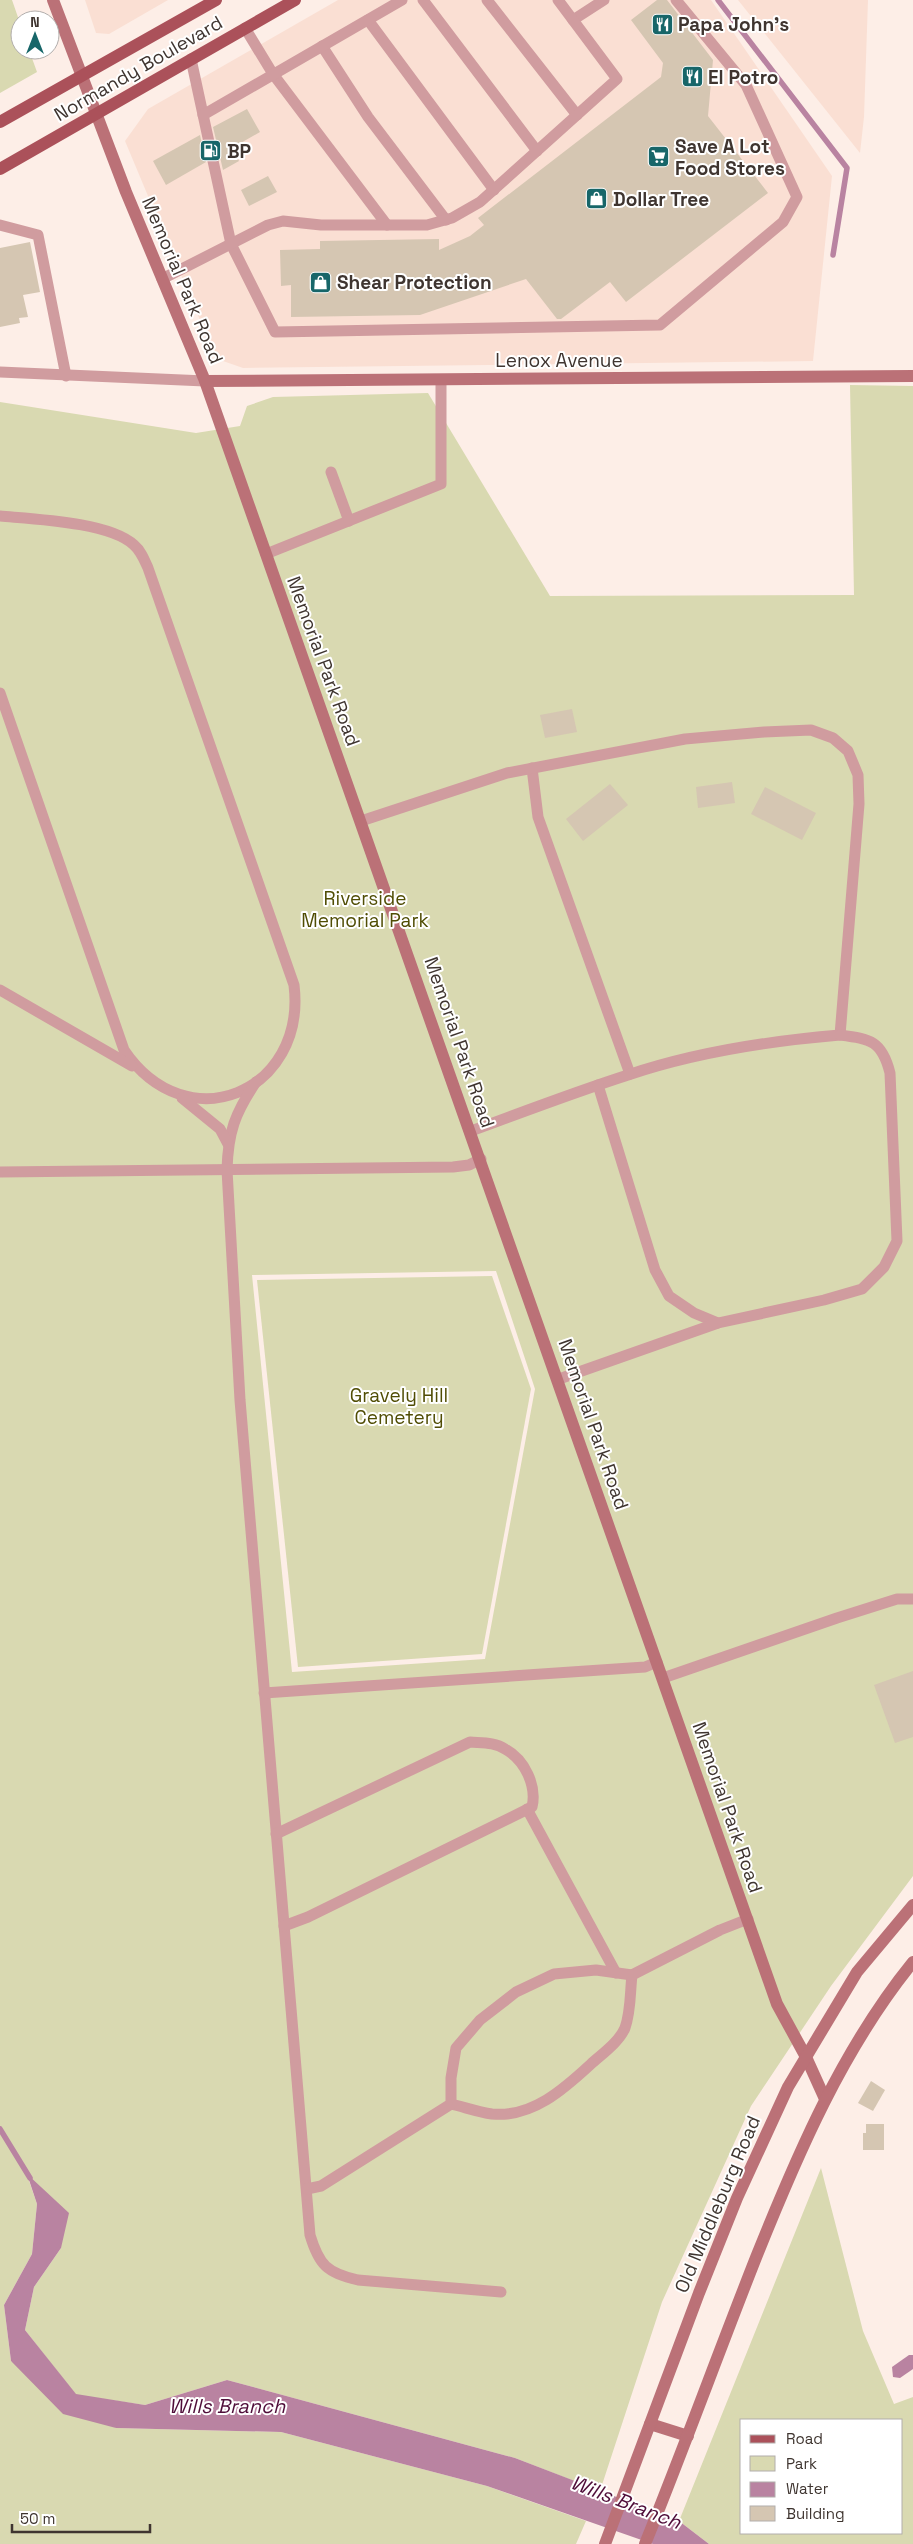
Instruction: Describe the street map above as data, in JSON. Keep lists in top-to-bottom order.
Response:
{
  "streets": {
    "main road": ["Normandy Boulevard"],
    "street": ["Memorial Park Road", "Lenox Avenue", "Old Middleburg Road"]
  },
  "crossings": [
    ["Normandy Boulevard", "Memorial Park Road"],
    ["Memorial Park Road", "Lenox Avenue"],
    ["Memorial Park Road", "Old Middleburg Road"]
  ],
  "water": ["Wills Branch"],
  "parks": ["Riverside Memorial Park", "Gravely Hill Cemetery"],
  "places": {
    "restaurant": ["Papa John's", "El Potro"],
    "fuel station": ["BP"],
    "supermarket": ["Save A Lot Food Stores"],
    "shop": ["Dollar Tree", "Shear Protection"]
  },
  "legend": [
    "Road",
    "Park",
    "Water",
    "Building"
  ],
  "scale_bar": "50 m",
  "north": "top"
}
